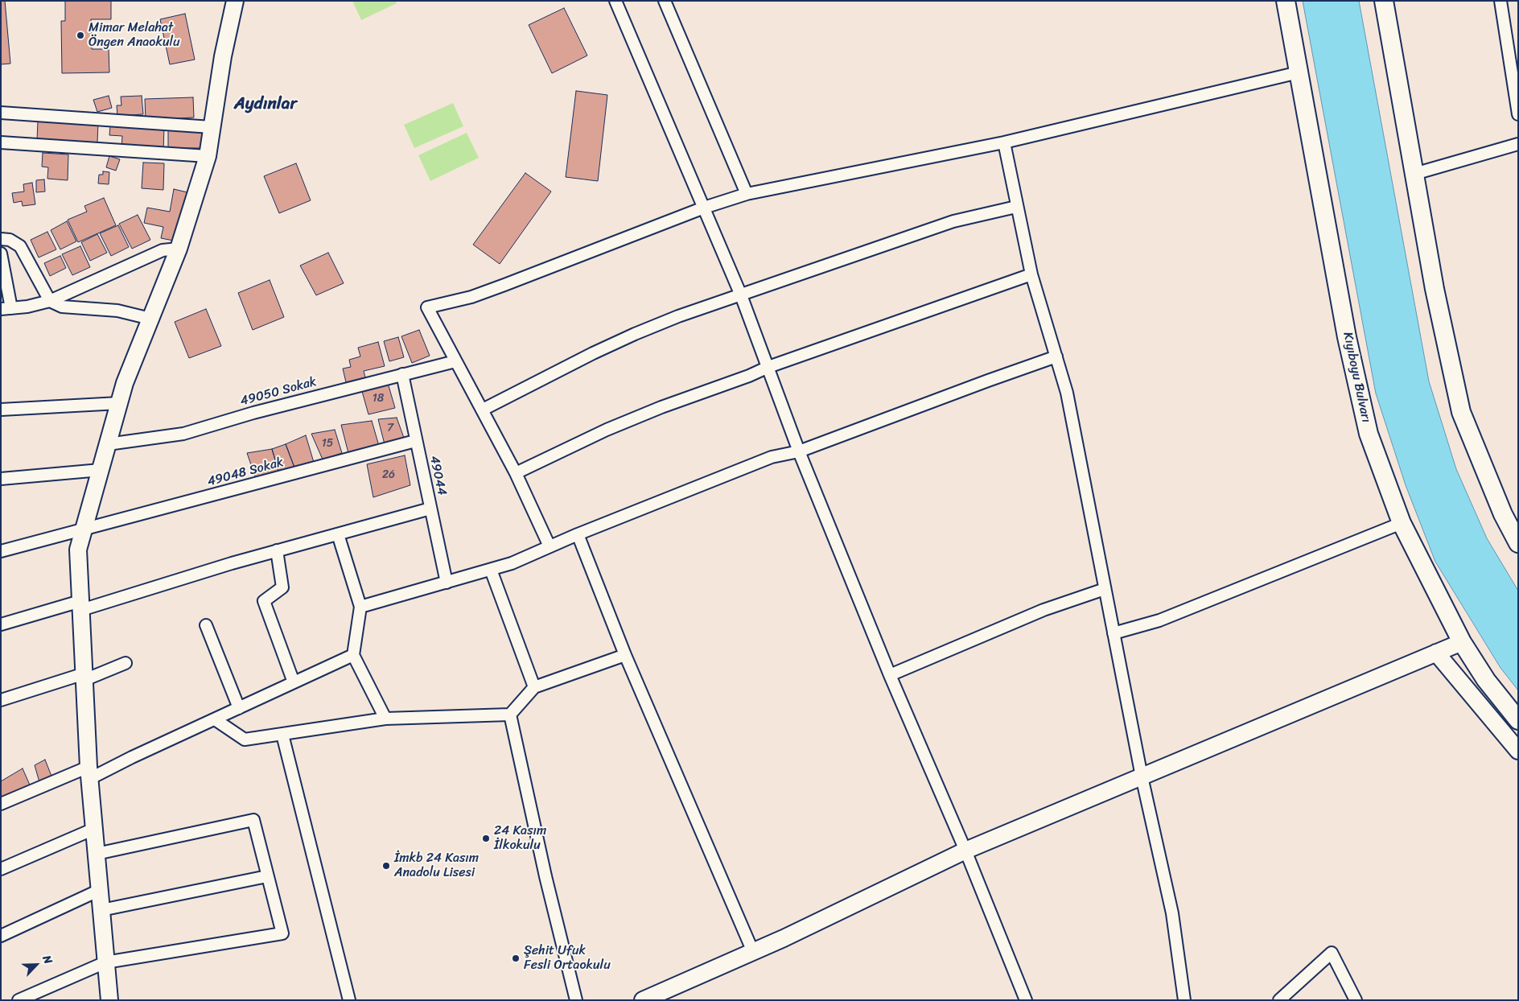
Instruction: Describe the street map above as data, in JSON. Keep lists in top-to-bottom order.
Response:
{
  "streets": {
    "main road": ["Kıyıboyu Bulvarı"],
    "street": ["49050 Sokak", "49048 Sokak", "49044"]
  },
  "crossings": [
    ["49050 Sokak", "49044"],
    ["49048 Sokak", "49044"]
  ],
  "districts": ["Aydınlar"],
  "places": [
    "Mimar Melahat Öngen Anaokulu",
    "24 Kasım İlkokulu",
    "İmkb 24 Kasım Anadolu Lisesi",
    "Şehit Ufuk Fesli Ortaokulu"
  ],
  "house_numbers": [
    "18",
    "7",
    "15",
    "26"
  ],
  "north": "top right"
}
